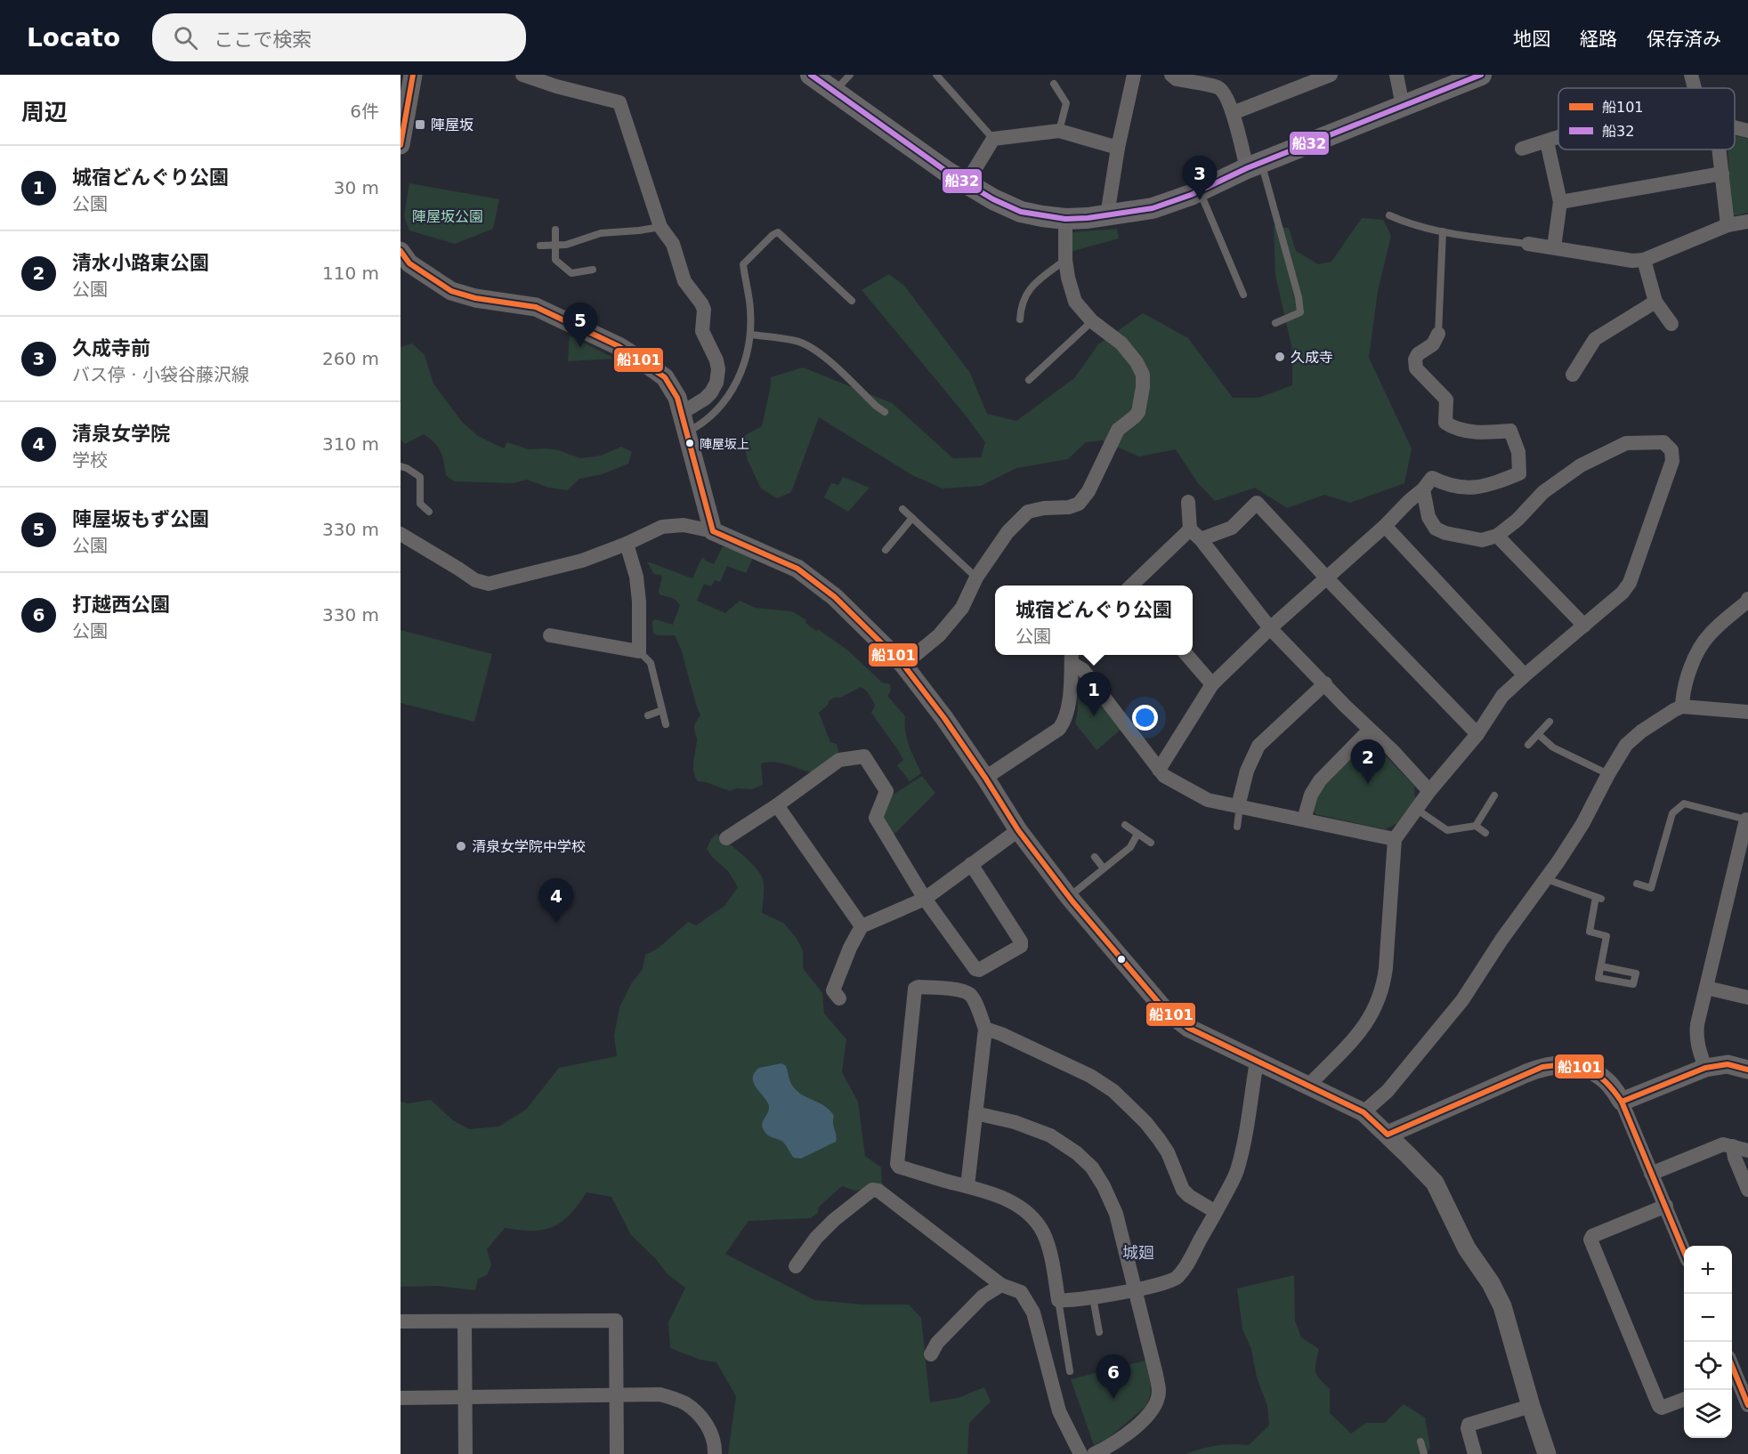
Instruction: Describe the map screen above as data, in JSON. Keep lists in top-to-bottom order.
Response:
{
  "districts": ["城廻"],
  "parks": ["陣屋坂公園"],
  "places": {
    "transit": ["陣屋坂"],
    "other": ["久成寺", "陣屋坂上", "清泉女学院中学校"]
  },
  "lines": ["transit line 船101", "transit line 船32"],
  "legend": ["船101", "船32"],
  "page": {
    "header": "Locato",
    "search": "ここで検索",
    "nav": ["地図", "経路", "保存済み"],
    "heading": ["周辺", "6件"],
    "list": [
      {
        "mark": "1",
        "name": "城宿どんぐり公園",
        "note": "公園",
        "value": "30 m"
      },
      {
        "mark": "2",
        "name": "清水小路東公園",
        "note": "公園",
        "value": "110 m"
      },
      {
        "mark": "3",
        "name": "久成寺前",
        "note": "バス停 · 小袋谷藤沢線",
        "value": "260 m"
      },
      {
        "mark": "4",
        "name": "清泉女学院",
        "note": "学校",
        "value": "310 m"
      },
      {
        "mark": "5",
        "name": "陣屋坂もず公園",
        "note": "公園",
        "value": "330 m"
      },
      {
        "mark": "6",
        "name": "打越西公園",
        "note": "公園",
        "value": "330 m"
      }
    ],
    "pins": [
      "3",
      "5",
      "1",
      "2",
      "4",
      "6"
    ],
    "popup": ["城宿どんぐり公園", "公園"],
    "map_buttons": ["+", "−"]
  }
}
